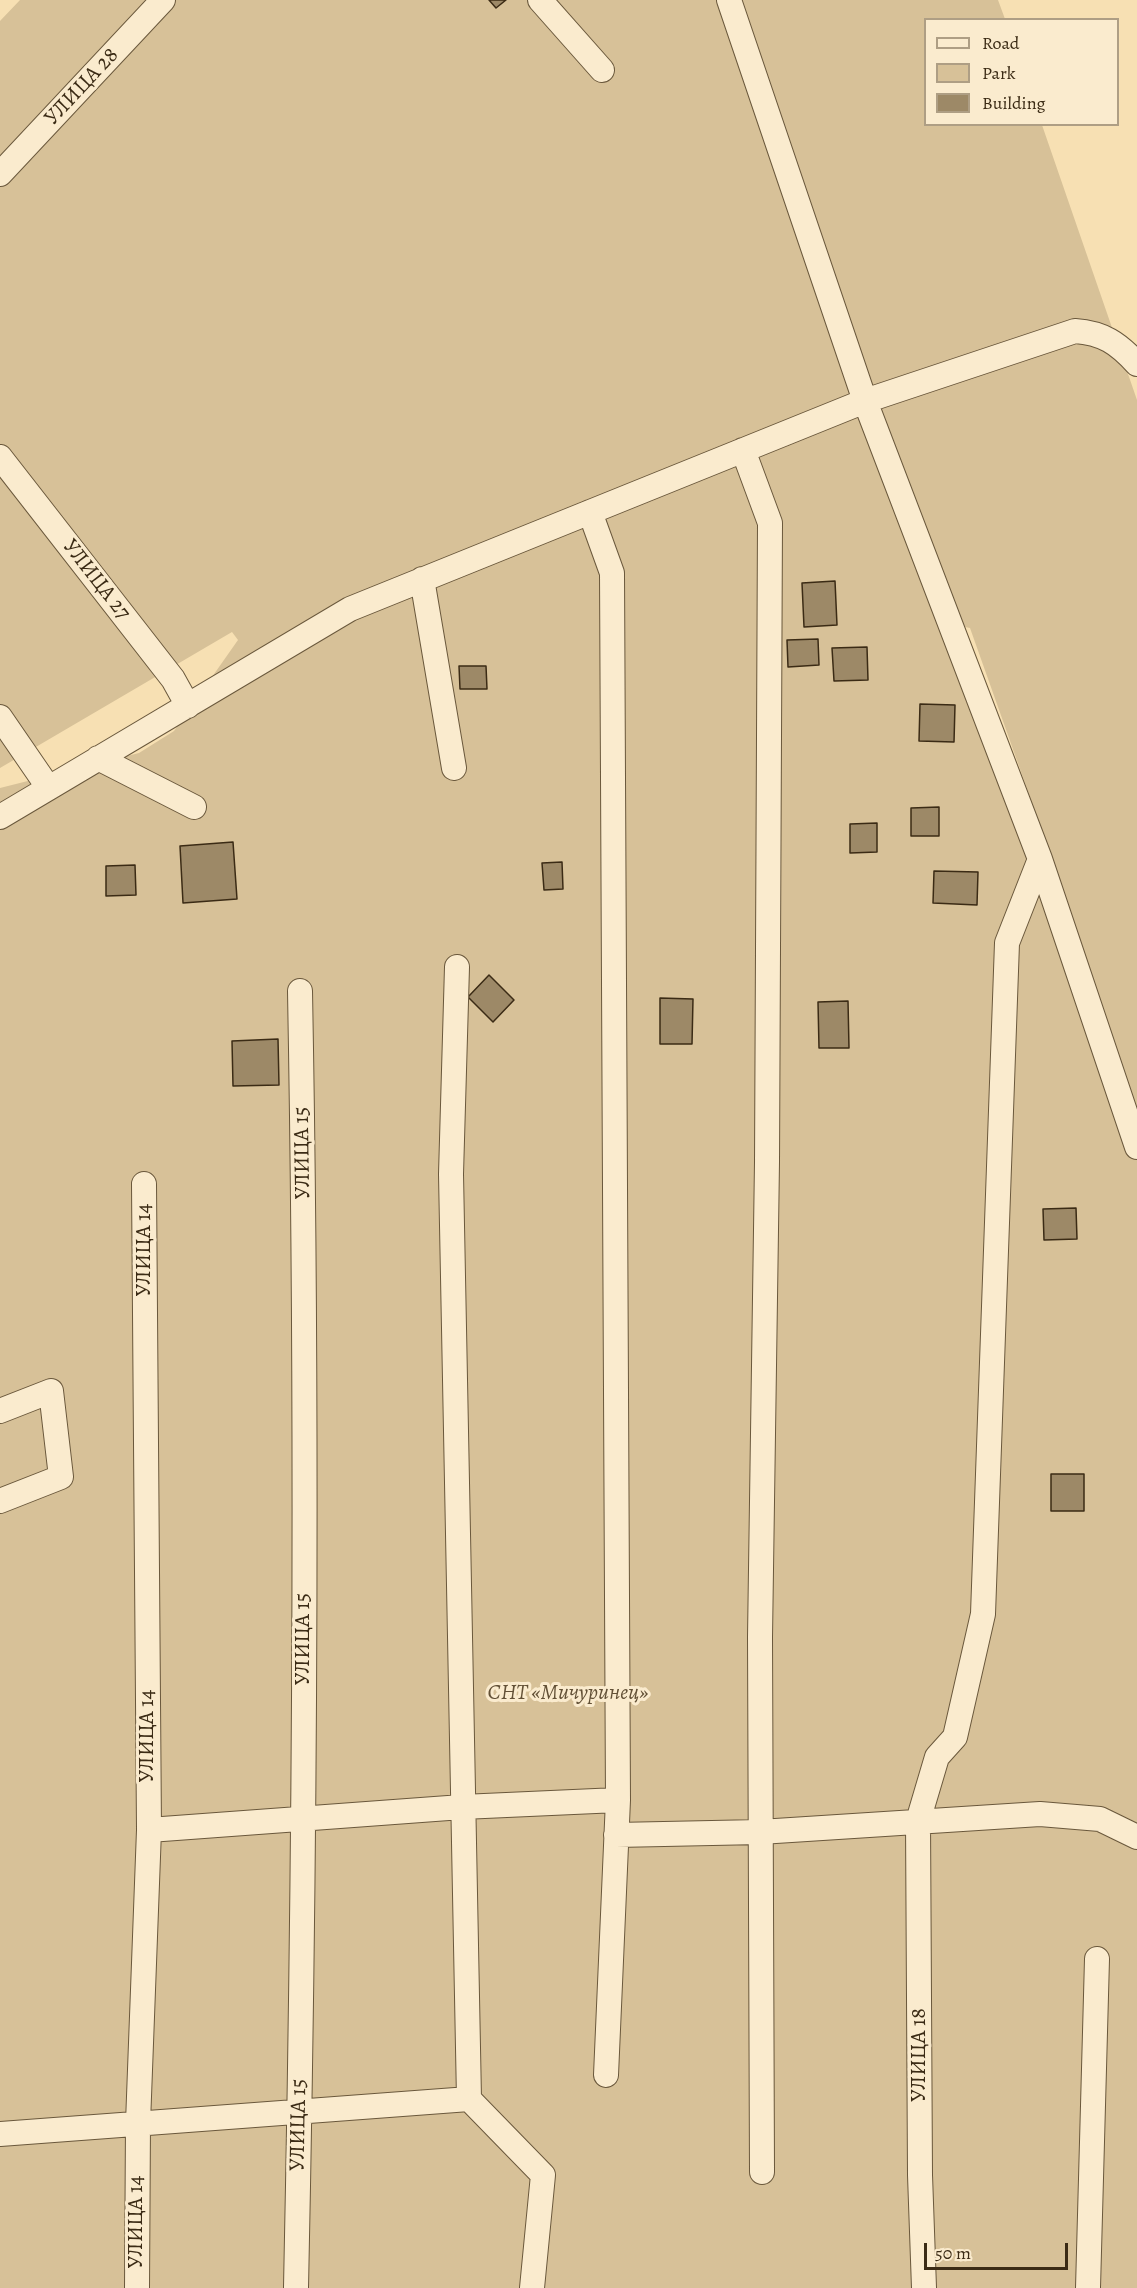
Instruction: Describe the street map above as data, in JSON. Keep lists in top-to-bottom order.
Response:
{
  "streets": {
    "street": [
      "УЛИЦА 28",
      "УЛИЦА 27",
      "УЛИЦА 15",
      "УЛИЦА 14",
      "УЛИЦА 18"
    ]
  },
  "parks": ["СНТ «Мичуринец»"],
  "legend": ["Road", "Park", "Building"],
  "scale_bar": "50 m"
}
